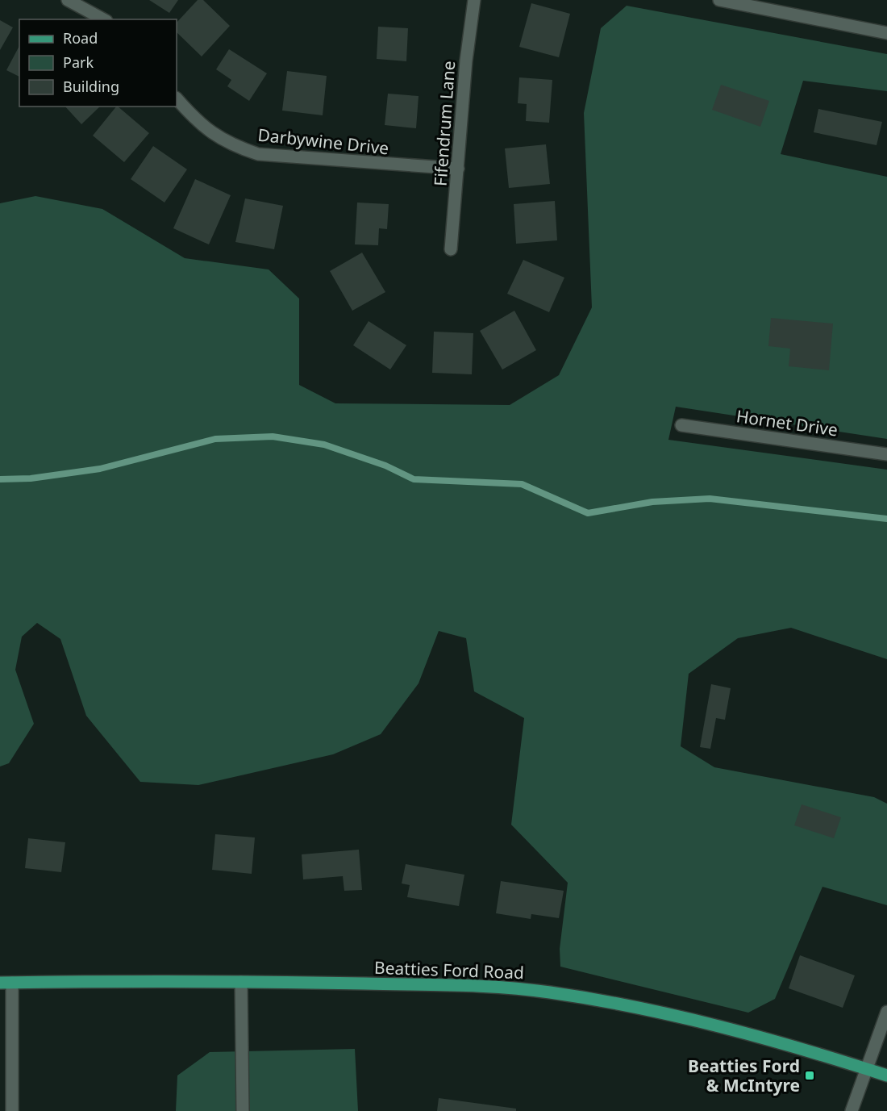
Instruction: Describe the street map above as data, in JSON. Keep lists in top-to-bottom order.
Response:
{
  "streets": {
    "main road": ["Beatties Ford Road"],
    "street": ["Fifendrum Lane", "Darbywine Drive", "Hornet Drive"]
  },
  "crossings": [
    ["Fifendrum Lane", "Darbywine Drive"]
  ],
  "places": {
    "transit": ["Beatties Ford & McIntyre"]
  },
  "legend": ["Road", "Park", "Building"]
}
